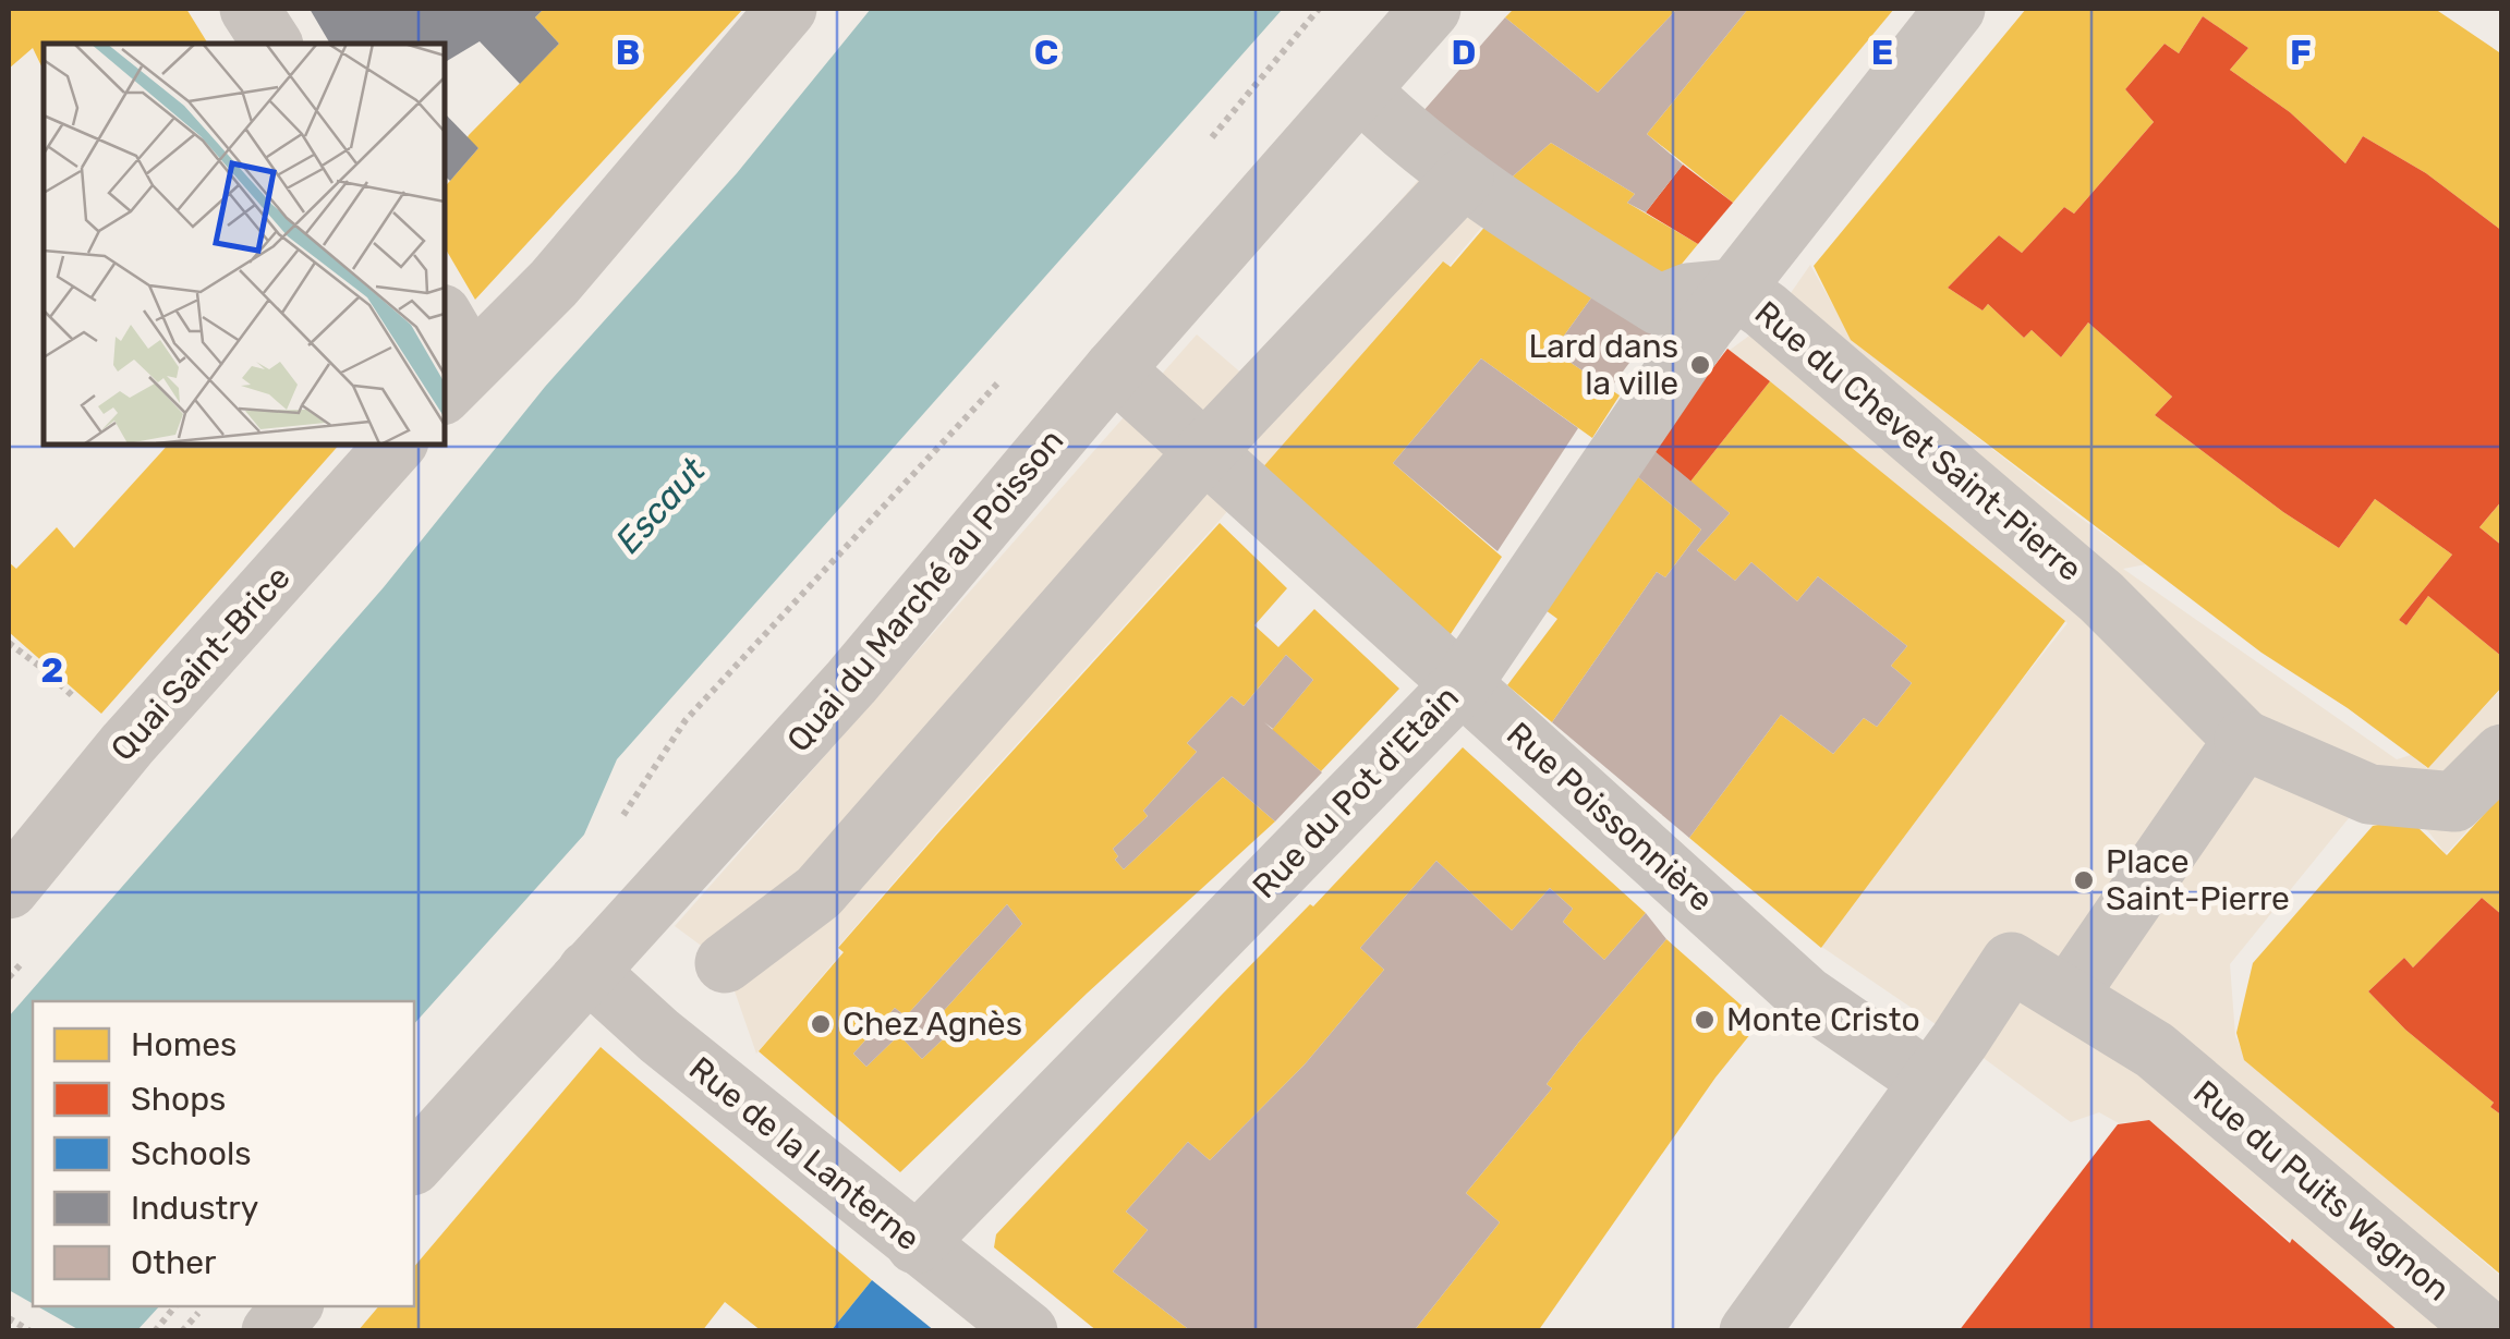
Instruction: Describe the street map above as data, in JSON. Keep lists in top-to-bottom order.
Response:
{
  "streets": {
    "street": [
      "Rue du Chevet Saint-Pierre",
      "Quai du Marché au Poisson",
      "Quai Saint-Brice",
      "Rue du Pot d'Etain",
      "Rue Poissonnière",
      "Rue de la Lanterne",
      "Rue du Puits Wagnon"
    ]
  },
  "crossings": [
    ["Rue du Chevet Saint-Pierre", "Rue du Pot d'Etain"],
    ["Quai du Marché au Poisson", "Rue Poissonnière"],
    ["Quai du Marché au Poisson", "Rue de la Lanterne"],
    ["Rue du Pot d'Etain", "Rue Poissonnière"],
    ["Rue du Pot d'Etain", "Rue de la Lanterne"]
  ],
  "water": ["Escaut"],
  "places": [
    "Lard dans la ville",
    "Place Saint-Pierre",
    "Monte Cristo",
    "Chez Agnès"
  ],
  "legend": [
    "Homes",
    "Shops",
    "Schools",
    "Industry",
    "Other"
  ],
  "grid": {
    "columns": [
      "B",
      "C",
      "D",
      "E",
      "F"
    ],
    "rows": ["2"]
  }
}
